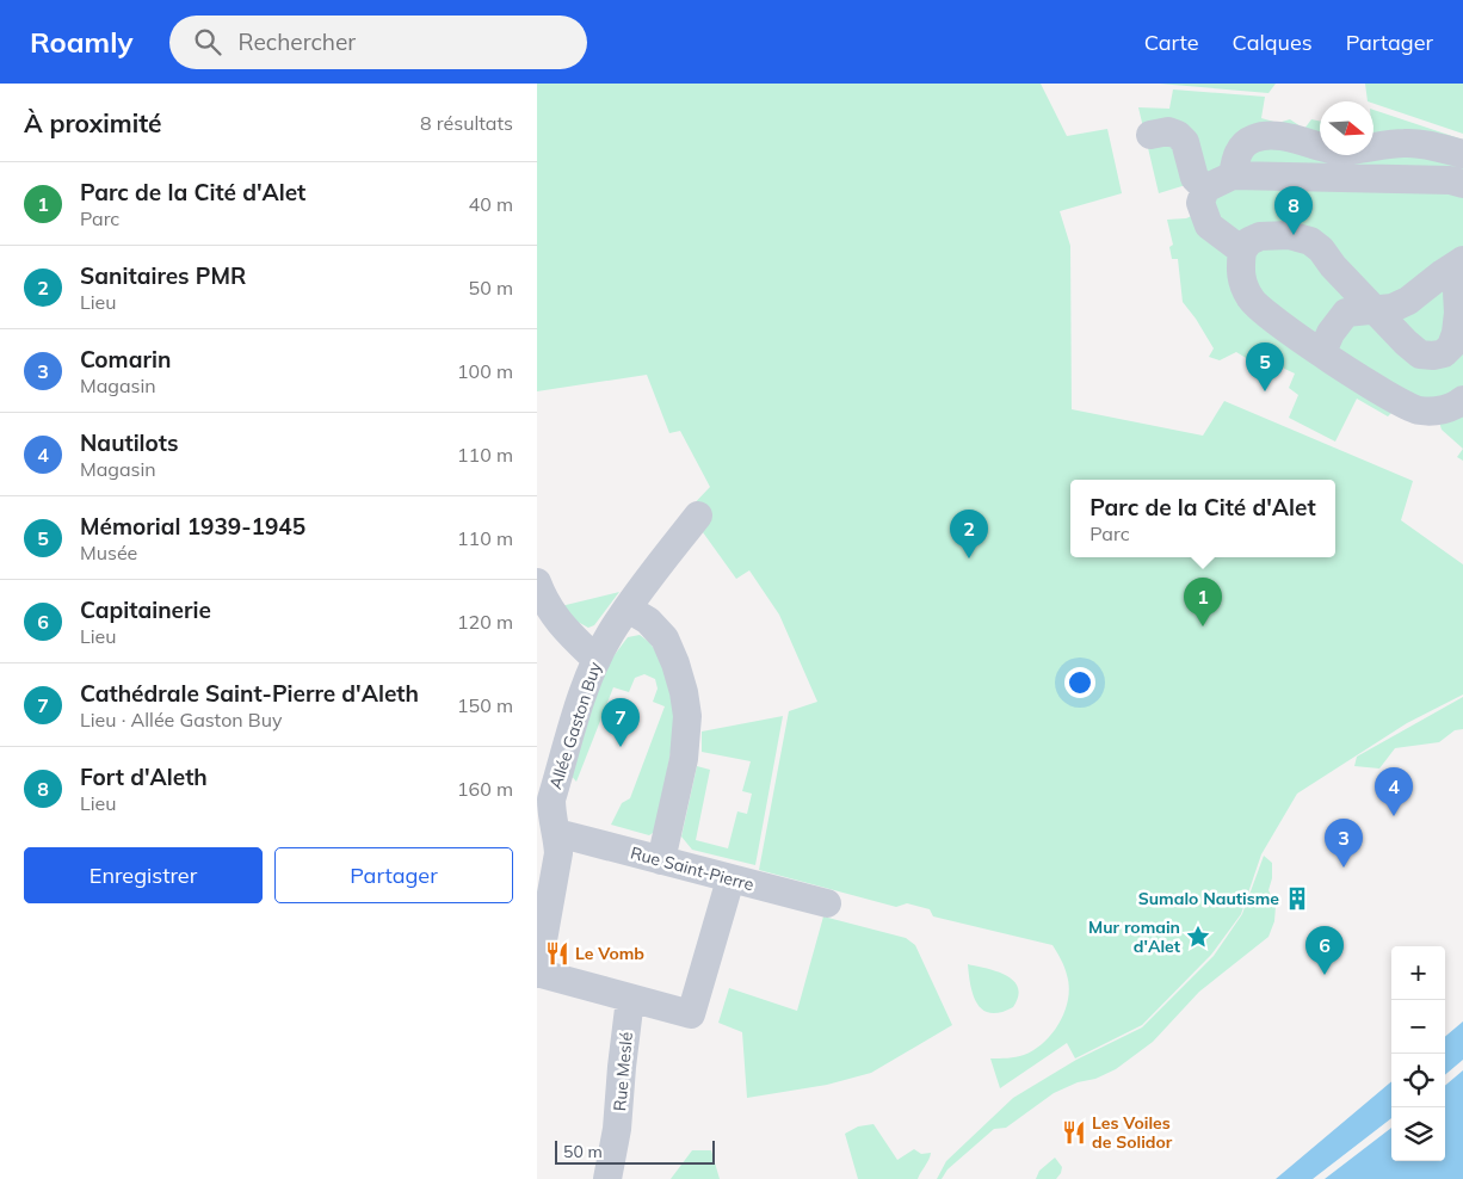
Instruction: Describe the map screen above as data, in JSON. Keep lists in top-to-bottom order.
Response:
{
  "streets": {
    "street": ["Allée Gaston Buy", "Rue Saint-Pierre", "Rue Meslé"]
  },
  "crossings": [
    ["Allée Gaston Buy", "Rue Saint-Pierre"]
  ],
  "places": {
    "building": ["Sumalo Nautisme"],
    "place": ["Mur romain d'Alet"],
    "restaurant": ["Le Vomb", "Les Voiles de Solidor"]
  },
  "scale_bar": "50 m",
  "north": "right",
  "page": {
    "header": "Roamly",
    "search": "Rechercher",
    "nav": ["Carte", "Calques", "Partager"],
    "heading": ["À proximité", "8 résultats"],
    "list": [
      {
        "mark": "1",
        "name": "Parc de la Cité d'Alet",
        "note": "Parc",
        "value": "40 m"
      },
      {
        "mark": "2",
        "name": "Sanitaires PMR",
        "note": "Lieu",
        "value": "50 m"
      },
      {
        "mark": "3",
        "name": "Comarin",
        "note": "Magasin",
        "value": "100 m"
      },
      {
        "mark": "4",
        "name": "Nautilots",
        "note": "Magasin",
        "value": "110 m"
      },
      {
        "mark": "5",
        "name": "Mémorial 1939-1945",
        "note": "Musée",
        "value": "110 m"
      },
      {
        "mark": "6",
        "name": "Capitainerie",
        "note": "Lieu",
        "value": "120 m"
      },
      {
        "mark": "7",
        "name": "Cathédrale Saint-Pierre d'Aleth",
        "note": "Lieu · Allée Gaston Buy",
        "value": "150 m"
      },
      {
        "mark": "8",
        "name": "Fort d'Aleth",
        "note": "Lieu",
        "value": "160 m"
      }
    ],
    "pins": [
      "8",
      "5",
      "2",
      "1",
      "7",
      "4",
      "3",
      "6"
    ],
    "popup": ["Parc de la Cité d'Alet", "Parc"],
    "buttons": ["Enregistrer", "Partager"],
    "map_buttons": ["+", "−"],
    "scale": "50 m"
  }
}
